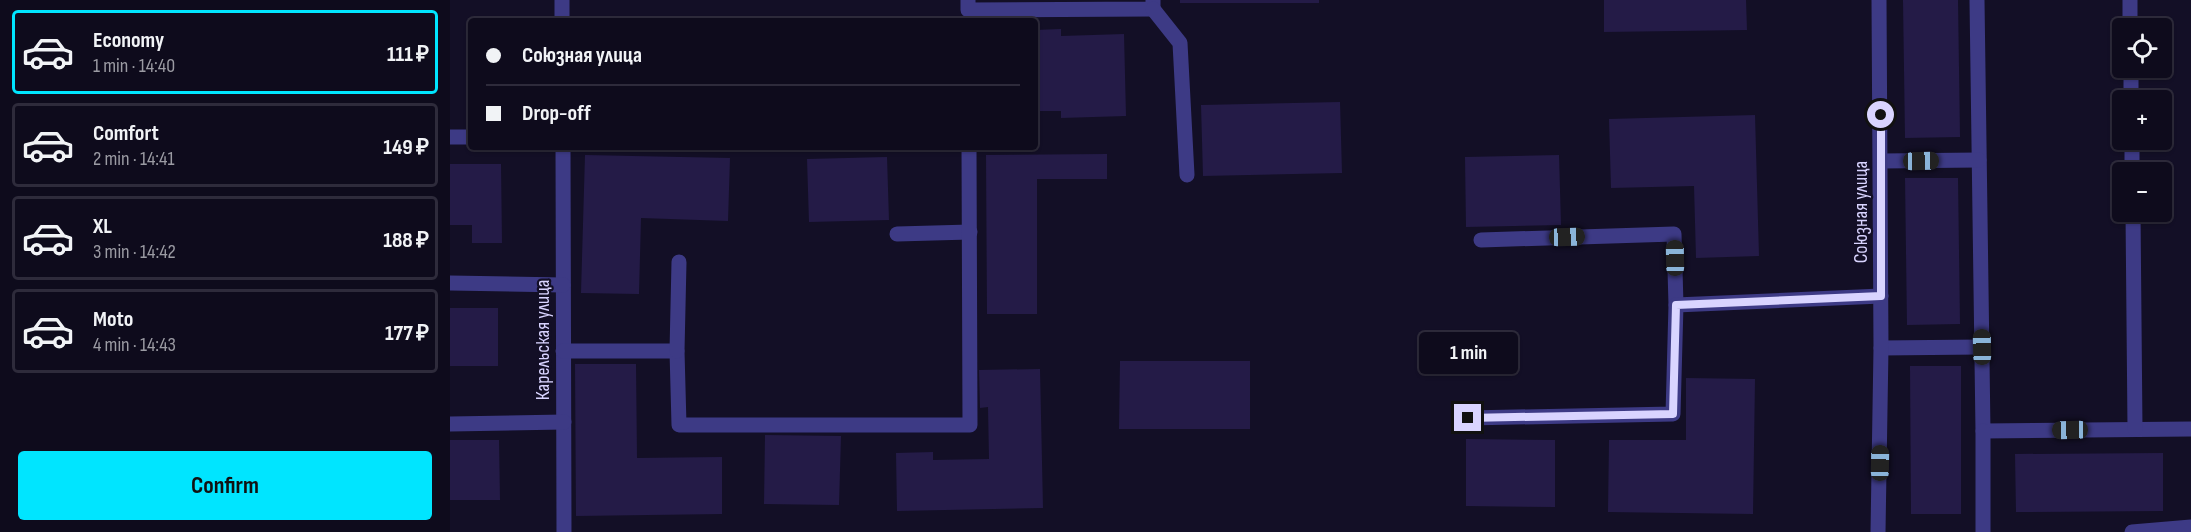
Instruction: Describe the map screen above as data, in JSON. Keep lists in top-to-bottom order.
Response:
{
  "streets": {
    "street": ["Союзная улица", "Карельская улица"]
  },
  "page": {
    "list": [
      {
        "name": "Economy",
        "note": "1 min · 14:40",
        "value": "111 ₽"
      },
      {
        "name": "Comfort",
        "note": "2 min · 14:41",
        "value": "149 ₽"
      },
      {
        "name": "XL",
        "note": "3 min · 14:42",
        "value": "188 ₽"
      },
      {
        "name": "Moto",
        "note": "4 min · 14:43",
        "value": "177 ₽"
      }
    ],
    "map_buttons": ["+", "−"],
    "banner": ["Союзная улица", "Drop-off"],
    "bubble": "1 min",
    "buttons": "Confirm"
  }
}
